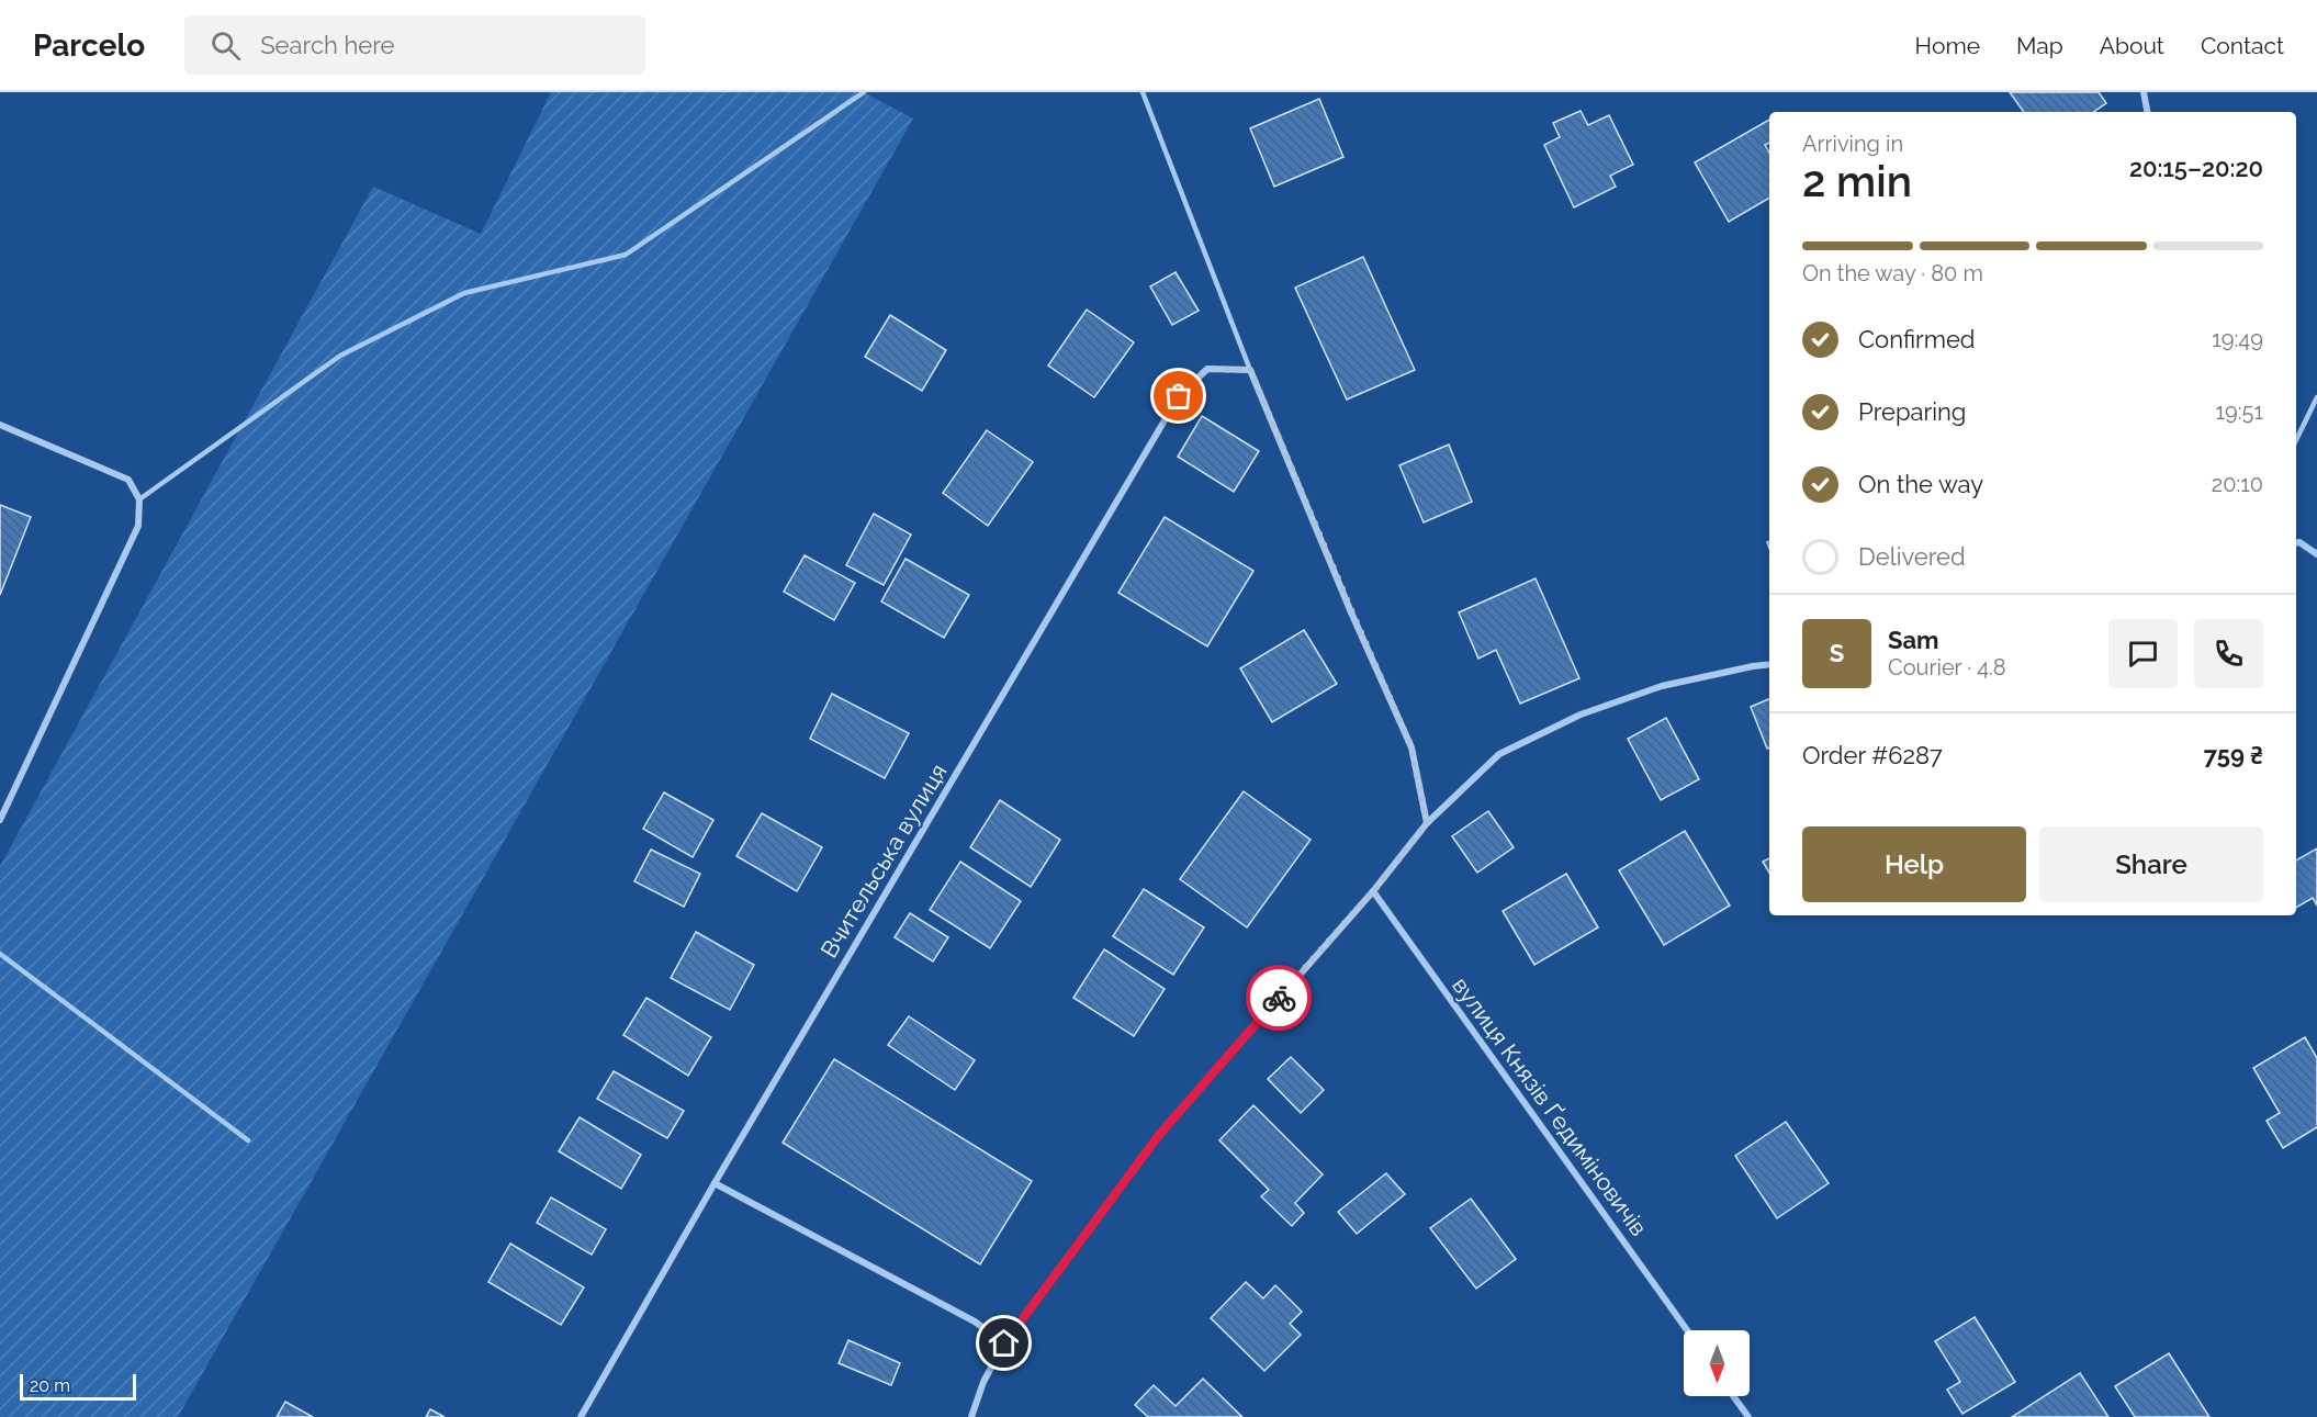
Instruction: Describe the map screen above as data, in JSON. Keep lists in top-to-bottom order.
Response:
{
  "streets": {
    "street": ["Вчительська вулиця", "вулиця Князів Ґедиміновичів"]
  },
  "scale_bar": "20 m",
  "north": "bottom",
  "page": {
    "header": "Parcelo",
    "search": "Search here",
    "nav": [
      "Home",
      "Map",
      "About",
      "Contact"
    ],
    "heading": ["2 min", "Arriving in", "20:15–20:20"],
    "panel": [
      "Sam",
      "Courier · 4.8",
      "Order #6287",
      "759 ₴"
    ],
    "bar": "On the way · 80 m",
    "list": [
      ["Confirmed", "19:49"],
      ["Preparing", "19:51"],
      ["On the way", "20:10"],
      "Delivered"
    ],
    "round": "S",
    "buttons": ["Help", "Share"],
    "scale": "20 m"
  }
}
